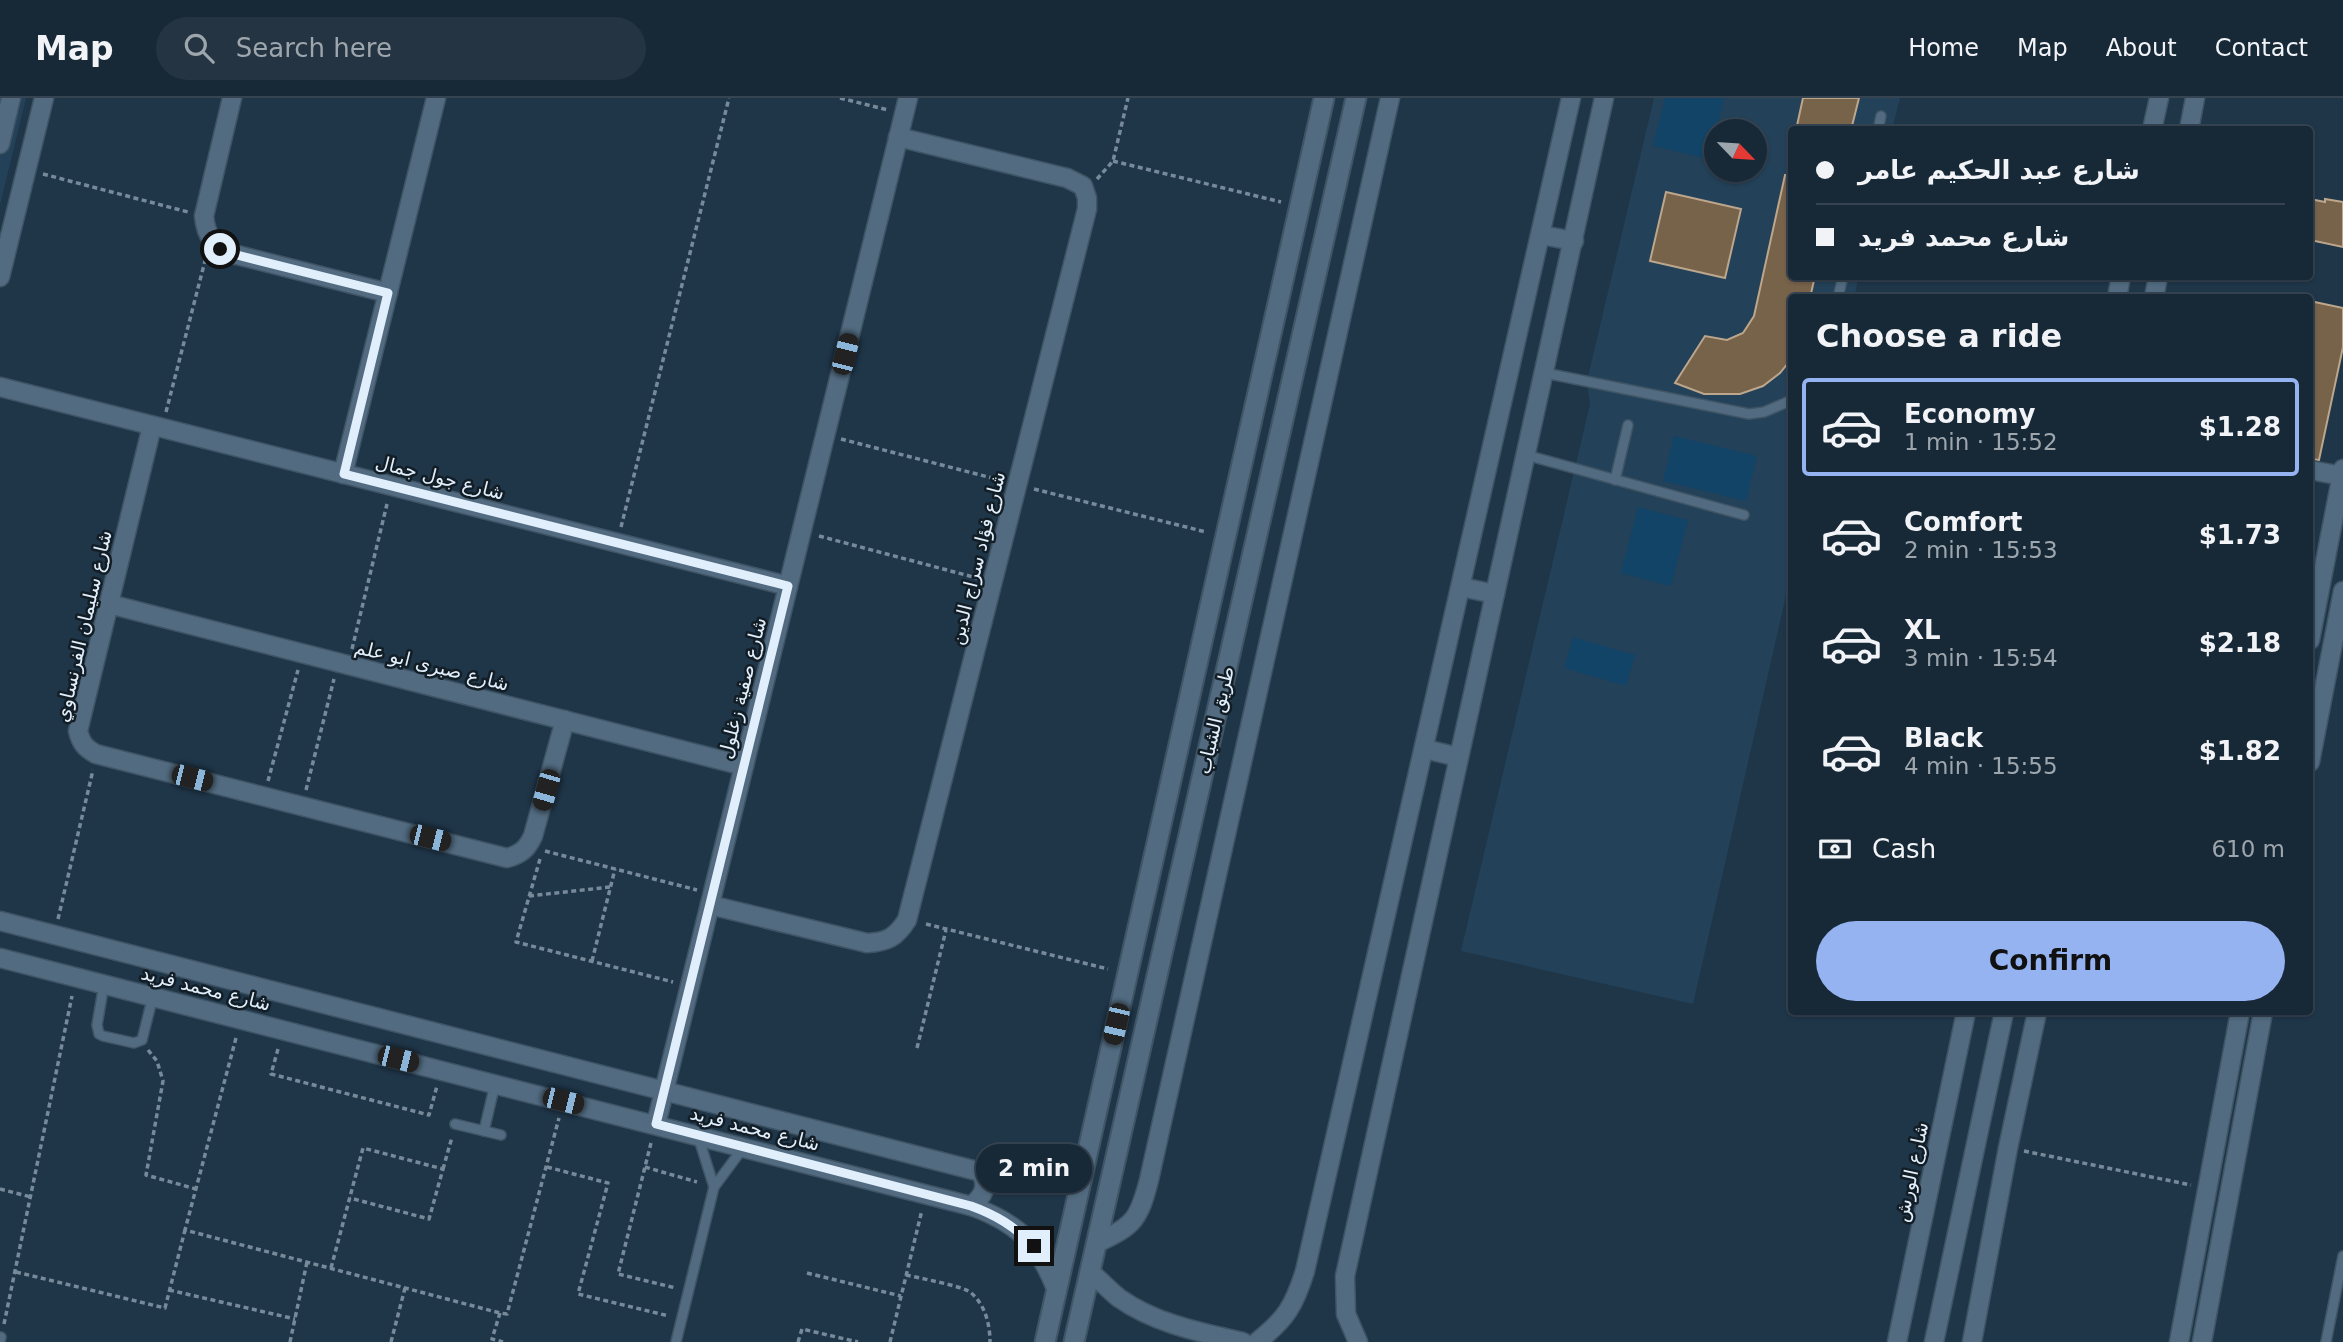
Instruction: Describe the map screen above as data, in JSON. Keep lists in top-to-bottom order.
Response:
{
  "streets": {
    "street": [
      "شارع جول جمال",
      "شارع فؤاد سراج الدين",
      "شارع سليمان الفرنساوي",
      "شارع صبرى ابو علم",
      "شارع صفية زغلول",
      "طريق الشباب",
      "شارع محمد فريد",
      "شارع الورش"
    ]
  },
  "crossings": [
    ["شارع جول جمال", "شارع سليمان الفرنساوي"],
    ["شارع جول جمال", "شارع صفية زغلول"],
    ["شارع سليمان الفرنساوي", "شارع صبرى ابو علم"],
    ["شارع صبرى ابو علم", "شارع صفية زغلول"],
    ["شارع صفية زغلول", "شارع محمد فريد"],
    ["طريق الشباب", "شارع محمد فريد"]
  ],
  "north": "bottom right",
  "page": {
    "header": "Map",
    "search": "Search here",
    "nav": [
      "Home",
      "Map",
      "About",
      "Contact"
    ],
    "banner": ["شارع عبد الحكيم عامر", "شارع محمد فريد"],
    "heading": "Choose a ride",
    "list": [
      {
        "name": "Economy",
        "note": "1 min · 15:52",
        "value": "$1.28"
      },
      {
        "name": "Comfort",
        "note": "2 min · 15:53",
        "value": "$1.73"
      },
      {
        "name": "XL",
        "note": "3 min · 15:54",
        "value": "$2.18"
      },
      {
        "name": "Black",
        "note": "4 min · 15:55",
        "value": "$1.82"
      }
    ],
    "pay": ["Cash", "610 m"],
    "buttons": "Confirm",
    "bubble": "2 min"
  }
}
